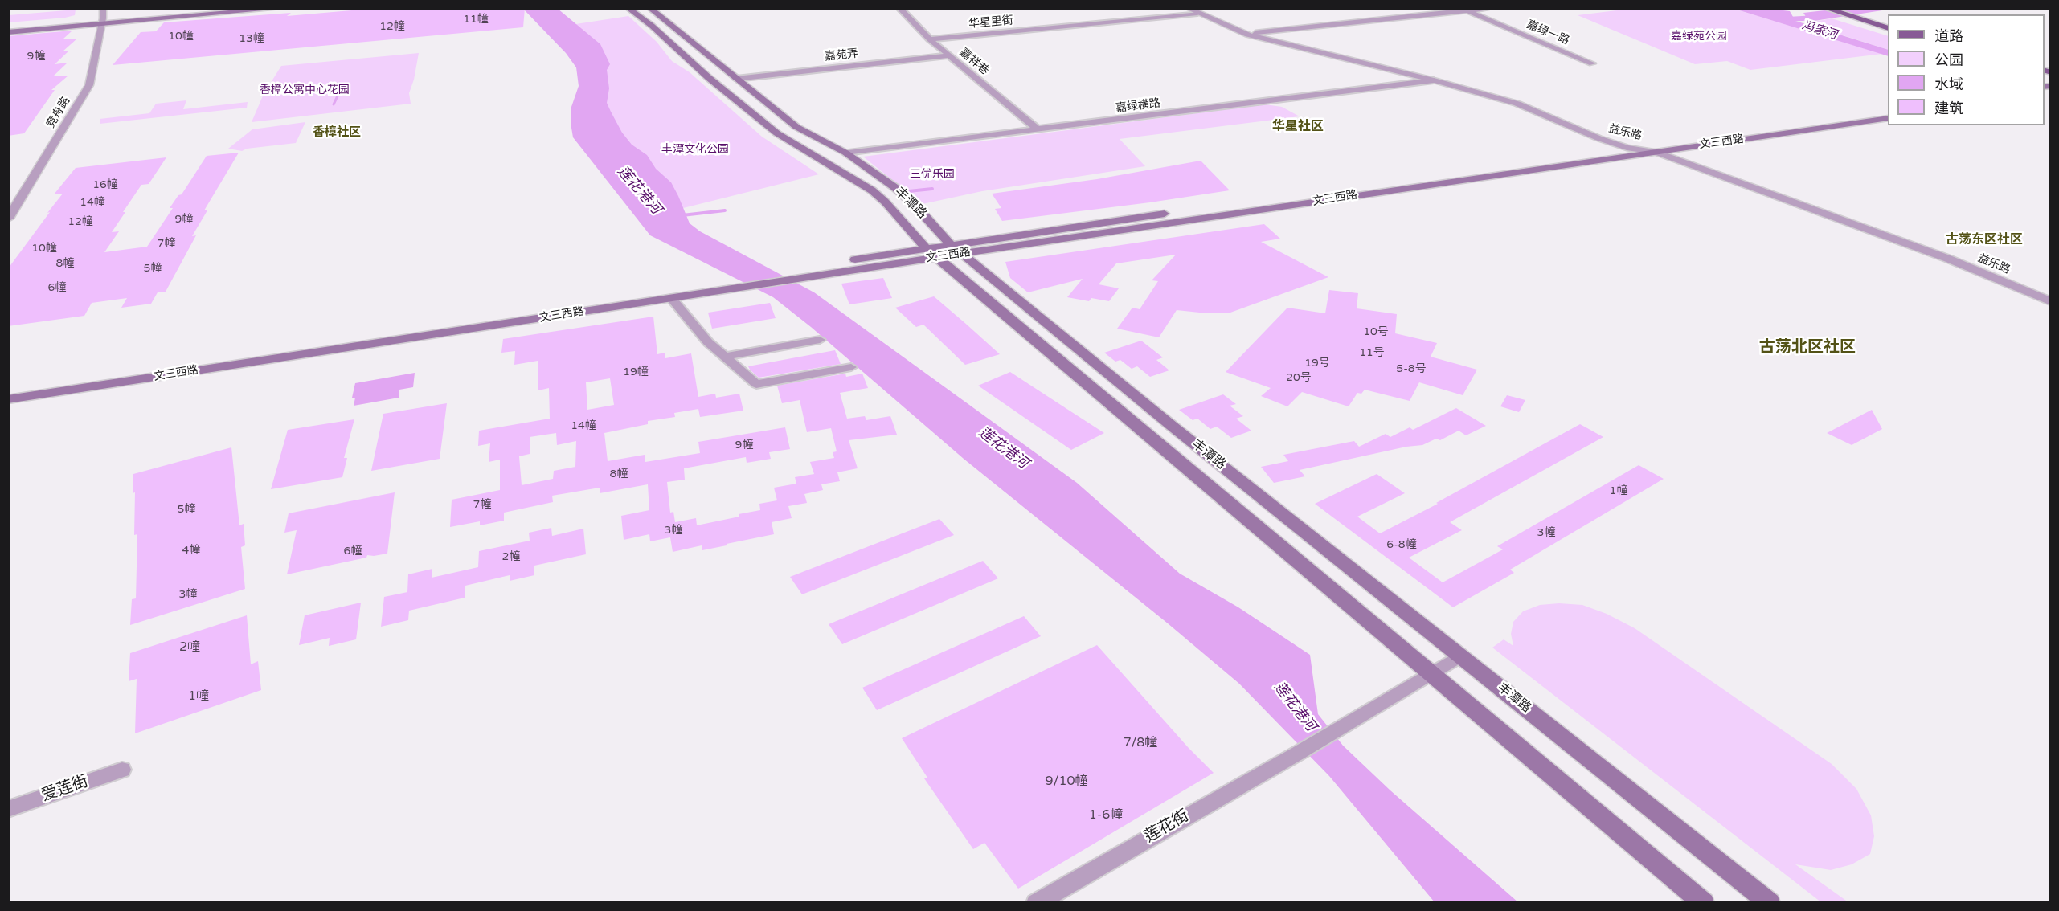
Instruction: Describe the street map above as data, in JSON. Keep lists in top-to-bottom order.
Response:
{
  "streets": {
    "main road": ["文三西路", "丰潭路"],
    "street": [
      "华星里街",
      "嘉绿一路",
      "嘉苑弄",
      "嘉祥巷",
      "嘉绿横路",
      "竞舟路",
      "益乐路",
      "爱莲街",
      "莲花街"
    ]
  },
  "crossings": [
    ["华星里街", "嘉祥巷"],
    ["华星里街", "益乐路"],
    ["嘉苑弄", "嘉祥巷"],
    ["嘉苑弄", "丰潭路"],
    ["嘉祥巷", "嘉绿横路"],
    ["嘉绿横路", "益乐路"],
    ["嘉绿横路", "丰潭路"],
    ["益乐路", "文三西路"],
    ["文三西路", "丰潭路"],
    ["丰潭路", "莲花街"]
  ],
  "districts": [
    "华星社区",
    "香樟社区",
    "古荡东区社区",
    "古荡北区社区"
  ],
  "water": ["冯家河", "莲花港河"],
  "parks": [
    "嘉绿苑公园",
    "香樟公寓中心花园",
    "丰潭文化公园",
    "三优乐园"
  ],
  "house_numbers": [
    "11幢",
    "12幢",
    "10幢",
    "13幢",
    "9幢",
    "16幢",
    "14幢",
    "9幢",
    "12幢",
    "7幢",
    "10幢",
    "8幢",
    "5幢",
    "6幢",
    "10号",
    "11号",
    "19号",
    "5-8号",
    "19幢",
    "20号",
    "14幢",
    "9幢",
    "8幢",
    "1幢",
    "7幢",
    "5幢",
    "3幢",
    "3幢",
    "6-8幢",
    "4幢",
    "6幢",
    "2幢",
    "3幢",
    "2幢",
    "1幢",
    "7/8幢",
    "9/10幢",
    "1-6幢"
  ],
  "legend": [
    "道路",
    "公园",
    "水域",
    "建筑"
  ]
}
